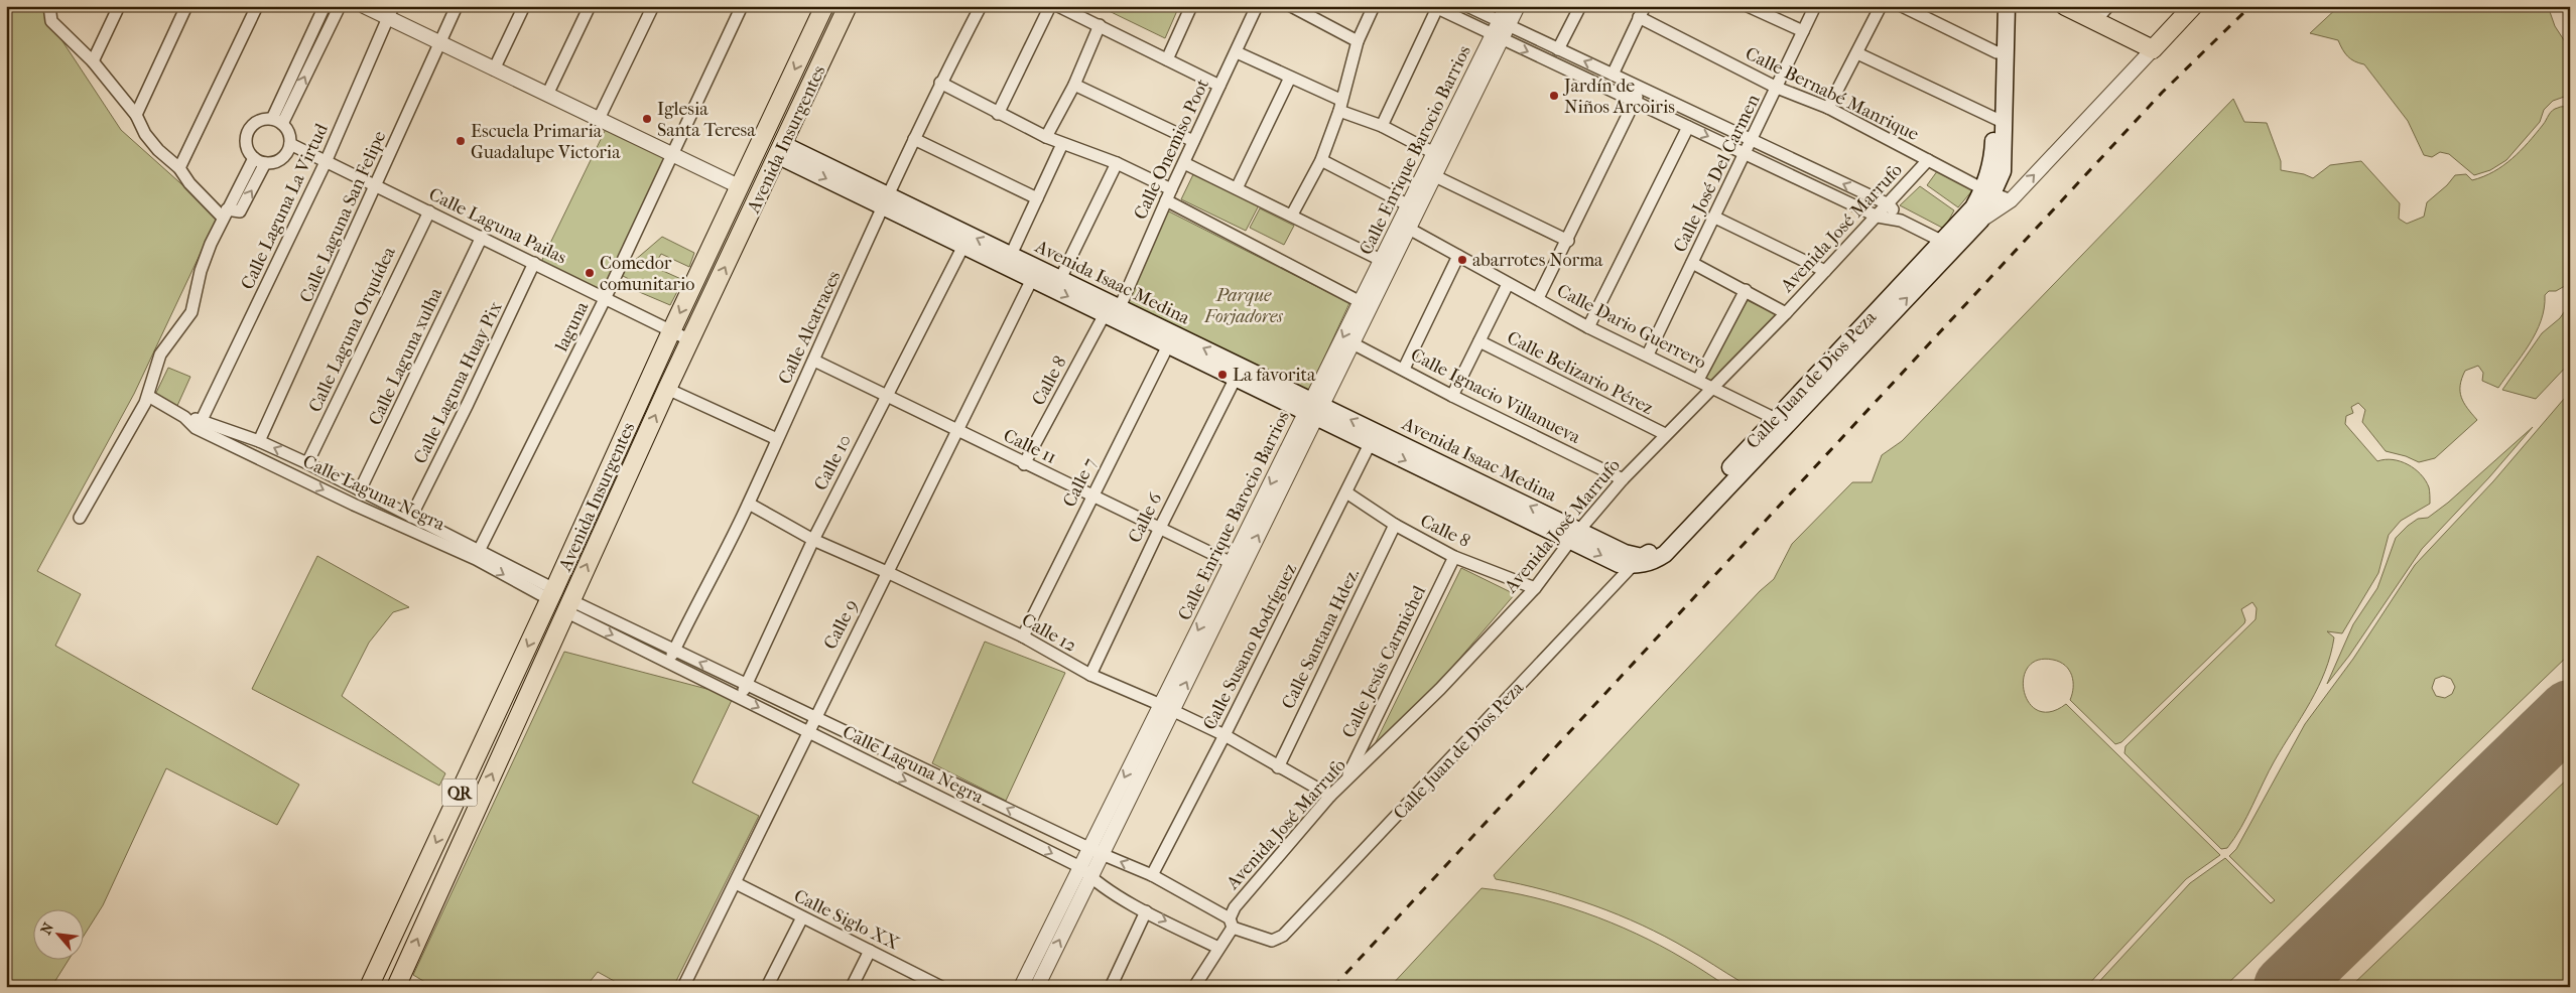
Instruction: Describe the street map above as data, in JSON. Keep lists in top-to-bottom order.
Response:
{
  "streets": {
    "main road": [
      "Avenida Insurgentes",
      "Avenida Isaac Medina",
      "Calle Juan de Dios Peza",
      "QR"
    ],
    "street": [
      "Calle Bernabé Manrique",
      "Calle Onemiso Poot",
      "Calle Enrique Barocio Barrios",
      "Calle José Del Carmen",
      "Calle Laguna La Virtud",
      "Calle Laguna San Felipe",
      "Calle Laguna Pailas",
      "Avenida José Marrufo",
      "laguna",
      "Calle Dario Guerrero",
      "Calle Alcatraces",
      "Calle Laguna Orquídea",
      "Calle Laguna xulha",
      "Calle Belizario Pérez",
      "Calle 8",
      "Calle Laguna Huay Pix",
      "Calle Ignacio Villanueva",
      "Calle 11",
      "Calle 10",
      "Calle 7",
      "Calle Laguna Negra",
      "Calle 6",
      "Calle 9",
      "Calle 12",
      "Calle Santana Hdez.",
      "Calle Susano Rodríguez",
      "Calle Jesús Carmichel",
      "Calle Siglo XX"
    ]
  },
  "crossings": [
    ["Calle Bernabé Manrique", "Calle José Del Carmen"],
    ["Calle Bernabé Manrique", "Avenida José Marrufo"],
    ["Calle Bernabé Manrique", "Calle Juan de Dios Peza"],
    ["Avenida Insurgentes", "Calle Laguna Pailas"],
    ["Avenida Insurgentes", "Avenida Isaac Medina"],
    ["Avenida Insurgentes", "Calle Laguna Negra"],
    ["Calle Onemiso Poot", "Avenida Isaac Medina"],
    ["Calle Onemiso Poot", "Calle 8"],
    ["Calle Enrique Barocio Barrios", "Avenida Isaac Medina"],
    ["Calle Enrique Barocio Barrios", "Calle Dario Guerrero"],
    ["Calle Enrique Barocio Barrios", "Calle Ignacio Villanueva"],
    ["Calle Enrique Barocio Barrios", "Calle 11"],
    ["Calle Enrique Barocio Barrios", "Calle Laguna Negra"],
    ["Calle Enrique Barocio Barrios", "Calle 12"],
    ["Calle José Del Carmen", "Calle Dario Guerrero"],
    ["Calle Laguna La Virtud", "Calle Laguna Pailas"],
    ["Calle Laguna La Virtud", "Calle Laguna Negra"],
    ["Calle Laguna San Felipe", "Calle Laguna Pailas"],
    ["Calle Laguna San Felipe", "Calle Laguna Negra"],
    ["Calle Laguna Pailas", "laguna"],
    ["Calle Laguna Pailas", "Calle Laguna Orquídea"],
    ["Calle Laguna Pailas", "Calle Laguna xulha"],
    ["Calle Laguna Pailas", "Calle Laguna Huay Pix"],
    ["Avenida José Marrufo", "Avenida Isaac Medina"],
    ["Avenida José Marrufo", "Calle Dario Guerrero"],
    ["Avenida José Marrufo", "Calle Belizario Pérez"],
    ["Avenida José Marrufo", "Calle 8"],
    ["Avenida José Marrufo", "Calle Ignacio Villanueva"],
    ["Avenida José Marrufo", "Calle Laguna Negra"],
    ["Avenida José Marrufo", "Calle 12"],
    ["Avenida José Marrufo", "Calle Jesús Carmichel"],
    ["Avenida Isaac Medina", "Calle Alcatraces"],
    ["Avenida Isaac Medina", "Calle Juan de Dios Peza"],
    ["Avenida Isaac Medina", "Calle 8"],
    ["Avenida Isaac Medina", "Calle 10"],
    ["Avenida Isaac Medina", "Calle 7"],
    ["Avenida Isaac Medina", "Calle 6"],
    ["Avenida Isaac Medina", "Calle 9"],
    ["Avenida Isaac Medina", "Calle Susano Rodríguez"],
    ["laguna", "Calle Laguna Negra"],
    ["Calle Dario Guerrero", "Calle Juan de Dios Peza"],
    ["Calle Alcatraces", "Calle 11"],
    ["Calle Alcatraces", "Calle Laguna Negra"],
    ["Calle Alcatraces", "Calle 12"],
    ["Calle Laguna Orquídea", "Calle Laguna Negra"],
    ["Calle Laguna xulha", "Calle Laguna Negra"],
    ["Calle Juan de Dios Peza", "Calle Laguna Negra"],
    ["Calle 8", "Calle 11"],
    ["Calle 8", "Calle Santana Hdez."],
    ["Calle 8", "Calle Susano Rodríguez"],
    ["Calle 8", "Calle Jesús Carmichel"],
    ["Calle Laguna Huay Pix", "Calle Laguna Negra"],
    ["Calle 11", "Calle 10"],
    ["Calle 11", "Calle 7"],
    ["Calle 11", "Calle 6"],
    ["Calle 11", "Calle 9"],
    ["Calle 10", "Calle Laguna Negra"],
    ["Calle 10", "Calle 12"],
    ["Calle 7", "Calle 12"],
    ["Calle Laguna Negra", "Calle 9"],
    ["Calle Laguna Negra", "Calle Susano Rodríguez"],
    ["Calle 6", "Calle 12"],
    ["Calle 9", "Calle 12"],
    ["Calle 9", "Calle Siglo XX"],
    ["Calle 12", "Calle Santana Hdez."],
    ["Calle 12", "Calle Susano Rodríguez"]
  ],
  "parks": ["Parque Forjadores"],
  "places": [
    "Jardín de Niños Arcoiris",
    "Iglesia Santa Teresa",
    "Escuela Primaria Guadalupe Victoria",
    "abarrotes Norma",
    "Comedor comunitario",
    "La favorita"
  ],
  "north": "top left"
}
